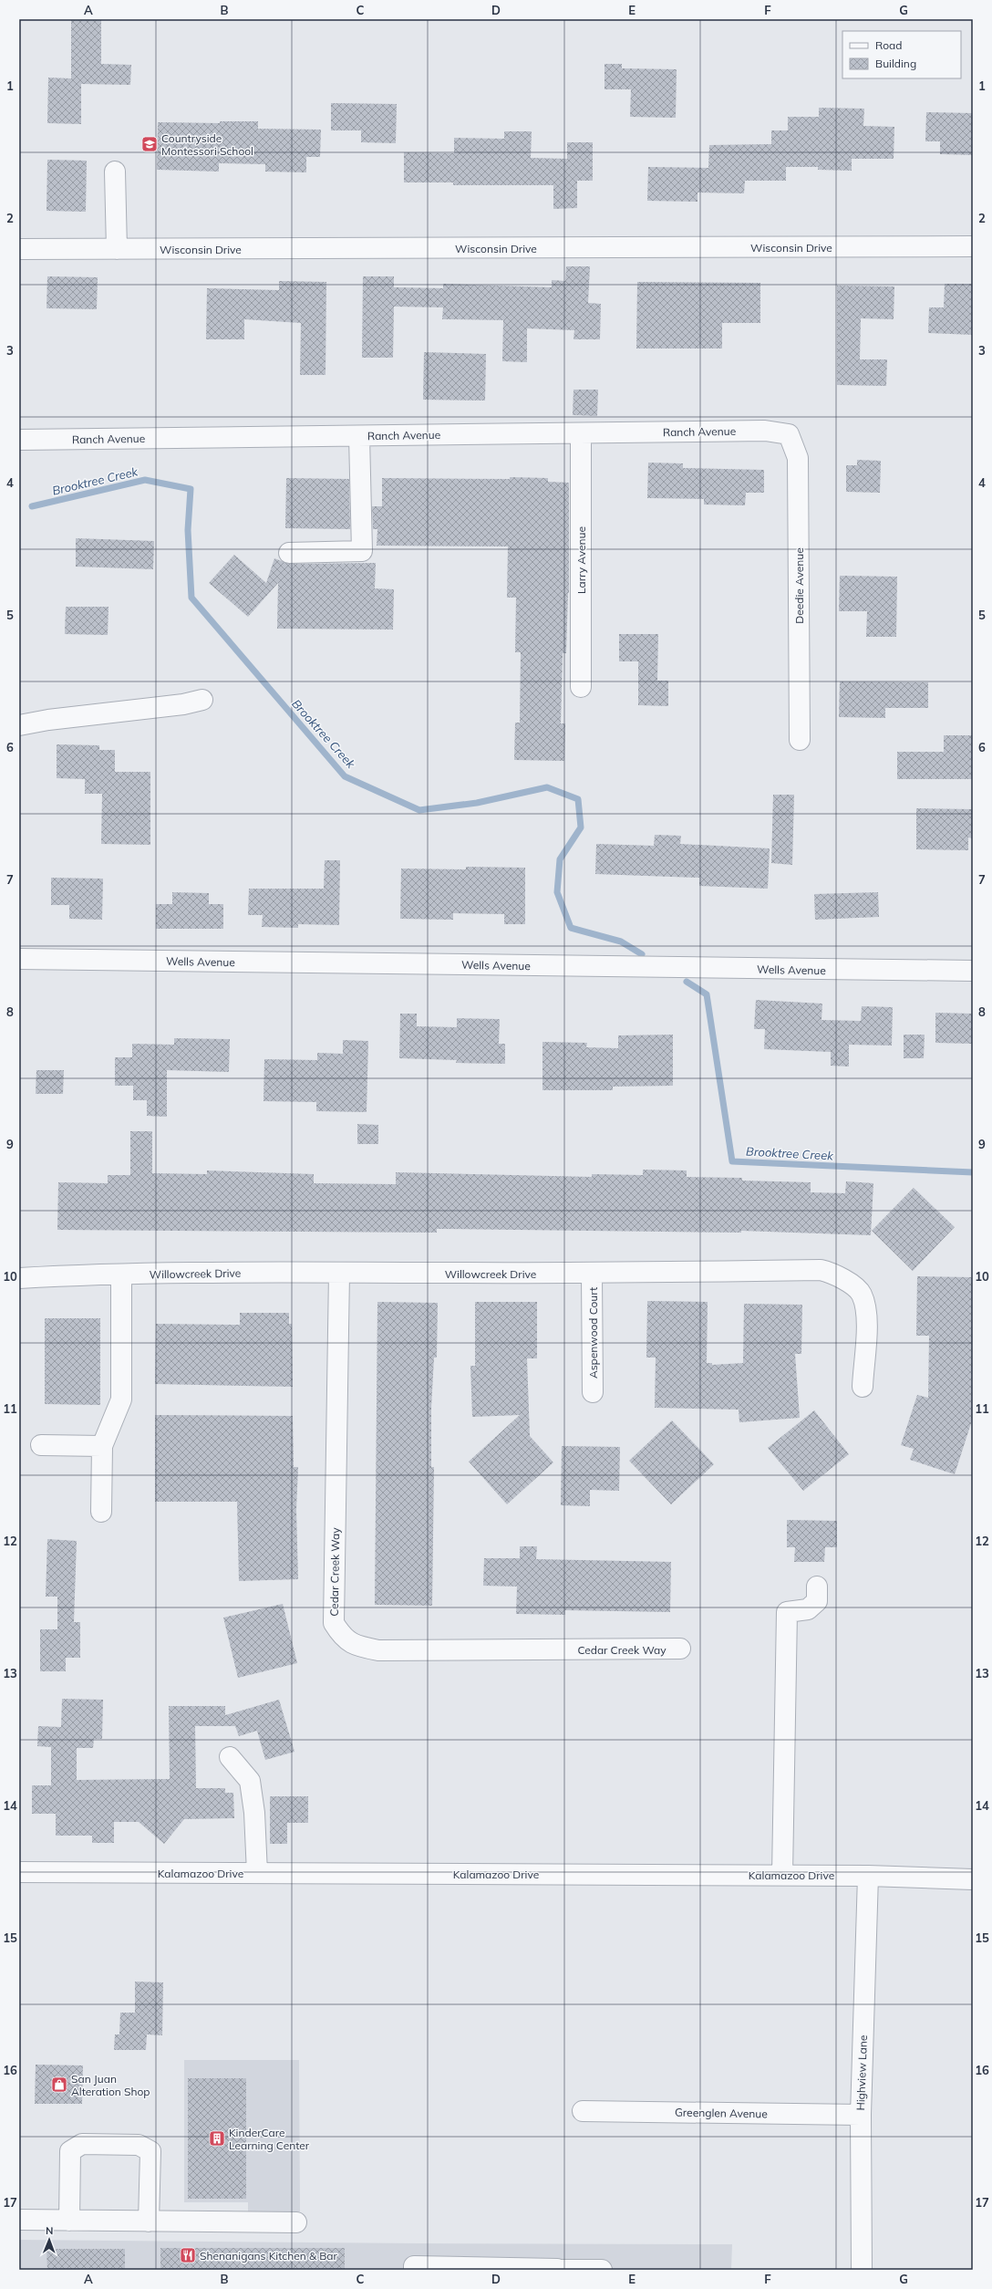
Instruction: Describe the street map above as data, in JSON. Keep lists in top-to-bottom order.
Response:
{
  "streets": {
    "street": [
      "Wisconsin Drive",
      "Ranch Avenue",
      "Larry Avenue",
      "Deedie Avenue",
      "Wells Avenue",
      "Willowcreek Drive",
      "Aspenwood Court",
      "Cedar Creek Way",
      "Kalamazoo Drive",
      "Highview Lane",
      "Greenglen Avenue"
    ]
  },
  "crossings": [
    ["Ranch Avenue", "Larry Avenue"],
    ["Ranch Avenue", "Deedie Avenue"],
    ["Willowcreek Drive", "Aspenwood Court"],
    ["Willowcreek Drive", "Cedar Creek Way"],
    ["Kalamazoo Drive", "Highview Lane"],
    ["Highview Lane", "Greenglen Avenue"]
  ],
  "water": ["Brooktree Creek"],
  "places": {
    "school or university": ["Countryside Montessori School"],
    "shop": ["San Juan Alteration Shop"],
    "building": ["KinderCare Learning Center"],
    "restaurant": ["Shenanigans Kitchen & Bar"]
  },
  "legend": ["Road", "Building"],
  "north": "top",
  "grid": {
    "columns": [
      "A",
      "B",
      "C",
      "D",
      "E",
      "F",
      "G"
    ],
    "rows": [
      "1",
      "2",
      "3",
      "4",
      "5",
      "6",
      "7",
      "8",
      "9",
      "10",
      "11",
      "12",
      "13",
      "14",
      "15",
      "16",
      "17"
    ]
  }
}
